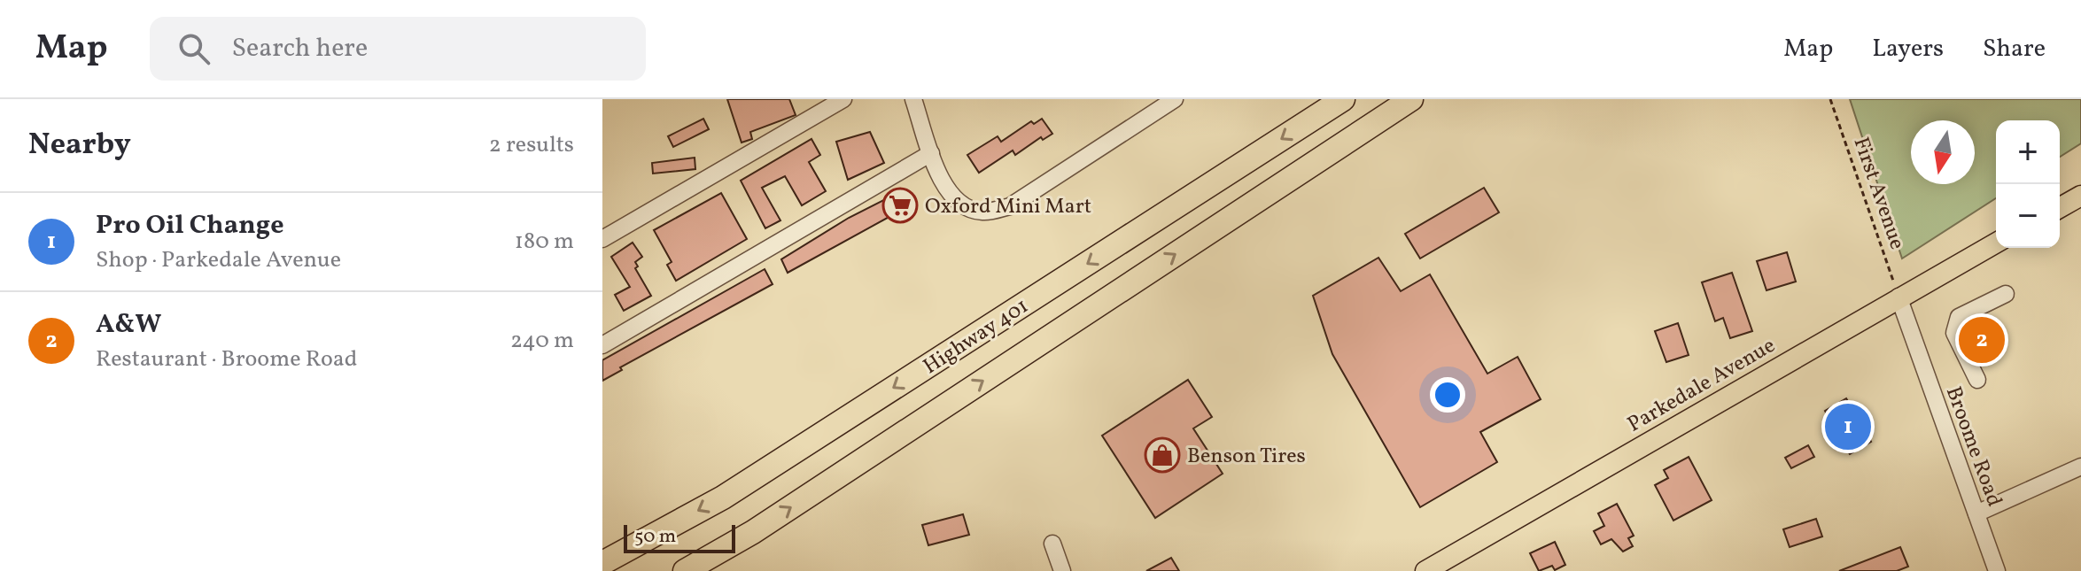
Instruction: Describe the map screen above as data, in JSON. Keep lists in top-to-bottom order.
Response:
{
  "streets": {
    "highway": ["Highway 401"],
    "main road": ["Parkedale Avenue"],
    "street": ["Broome Road"],
    "path": ["First Avenue"]
  },
  "crossings": [
    ["First Avenue", "Parkedale Avenue"],
    ["First Avenue", "Broome Road"],
    ["Parkedale Avenue", "Broome Road"]
  ],
  "places": {
    "supermarket": ["Oxford Mini Mart"],
    "shop": ["Benson Tires"]
  },
  "scale_bar": "50 m",
  "north": "bottom",
  "page": {
    "header": "Map",
    "search": "Search here",
    "nav": ["Map", "Layers", "Share"],
    "heading": ["Nearby", "2 results"],
    "map_buttons": ["+", "−"],
    "list": [
      {
        "mark": "1",
        "name": "Pro Oil Change",
        "note": "Shop · Parkedale Avenue",
        "value": "180 m"
      },
      {
        "mark": "2",
        "name": "A&W",
        "note": "Restaurant · Broome Road",
        "value": "240 m"
      }
    ],
    "pins": ["2", "1"],
    "scale": "50 m"
  }
}
